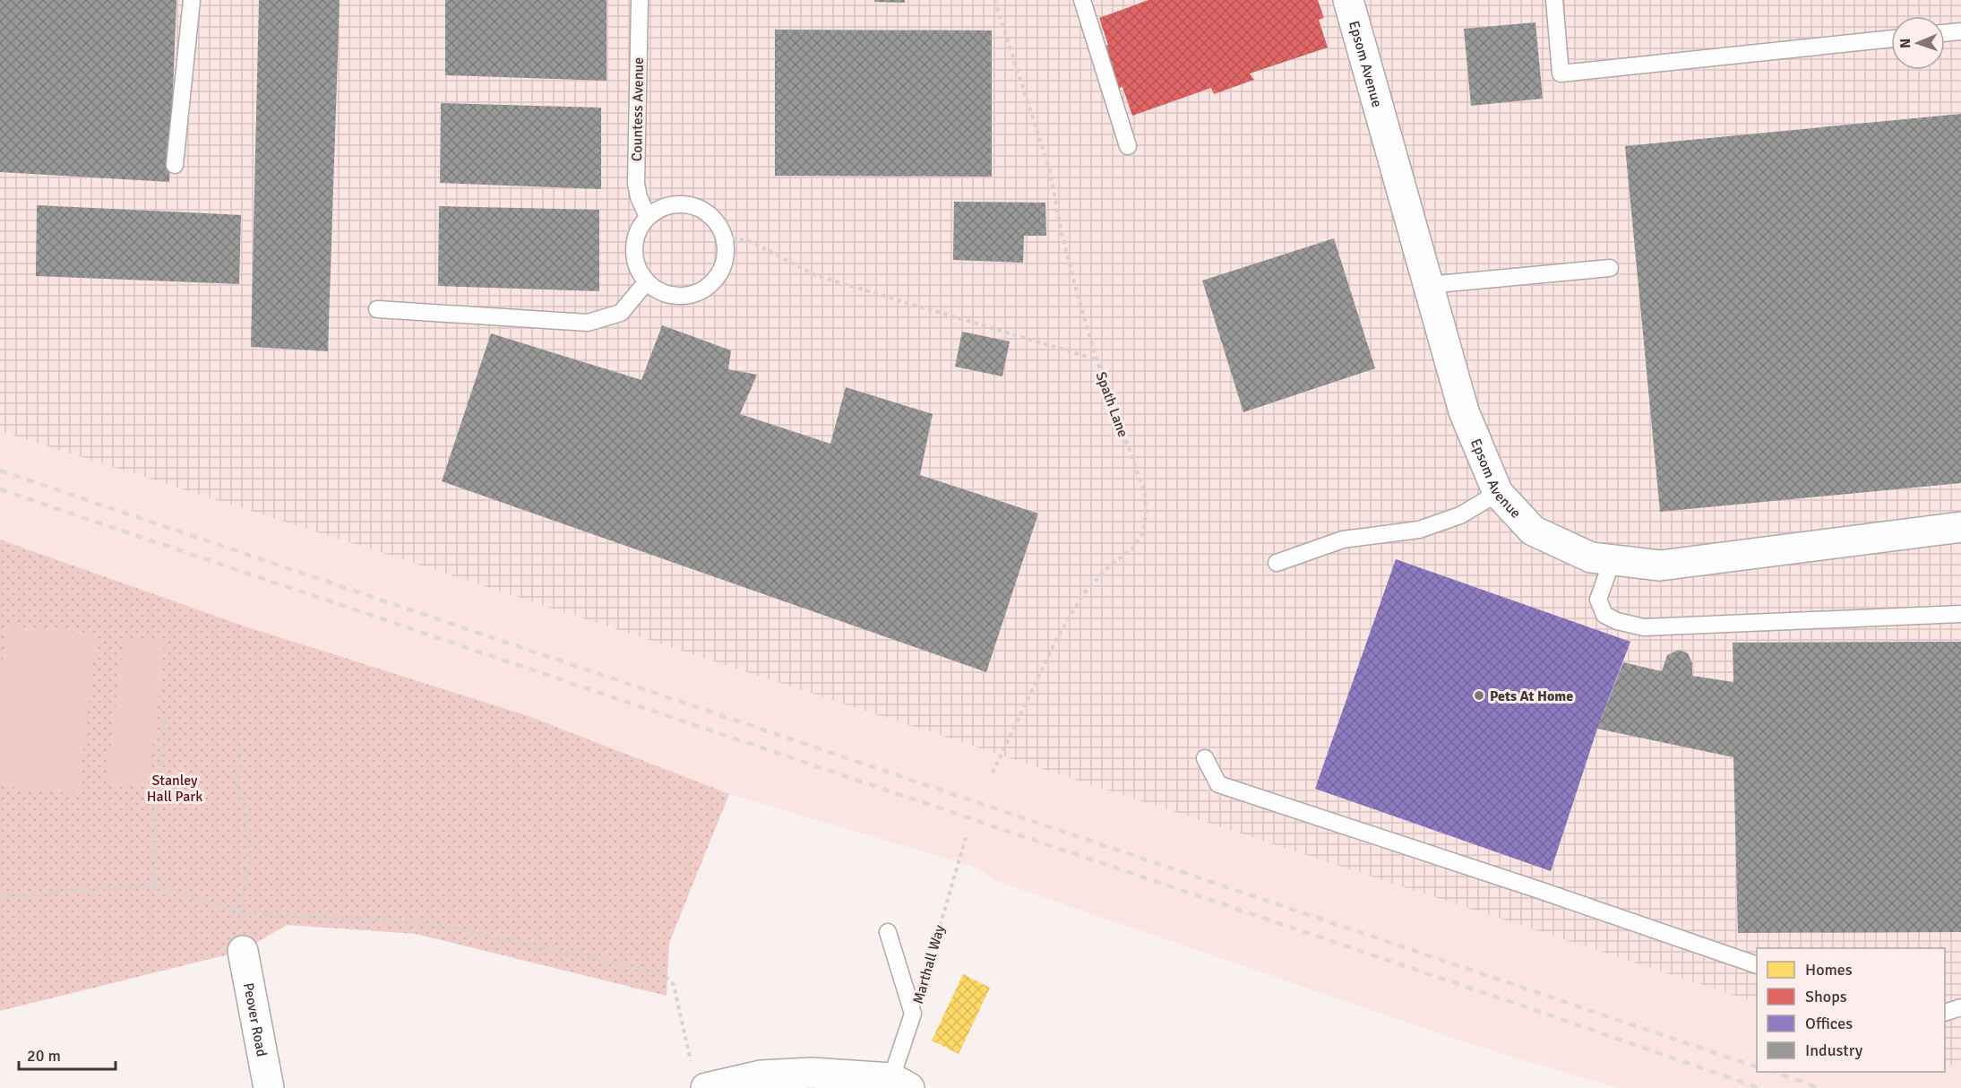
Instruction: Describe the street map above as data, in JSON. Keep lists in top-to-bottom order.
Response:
{
  "streets": {
    "street": ["Epsom Avenue", "Peover Road"],
    "lane": ["Countess Avenue", "Marthall Way"],
    "path": ["Spath Lane"]
  },
  "parks": ["Stanley Hall Park"],
  "places": ["Pets At Home"],
  "legend": [
    "Homes",
    "Shops",
    "Offices",
    "Industry"
  ],
  "scale_bar": "20 m",
  "north": "left"
}
